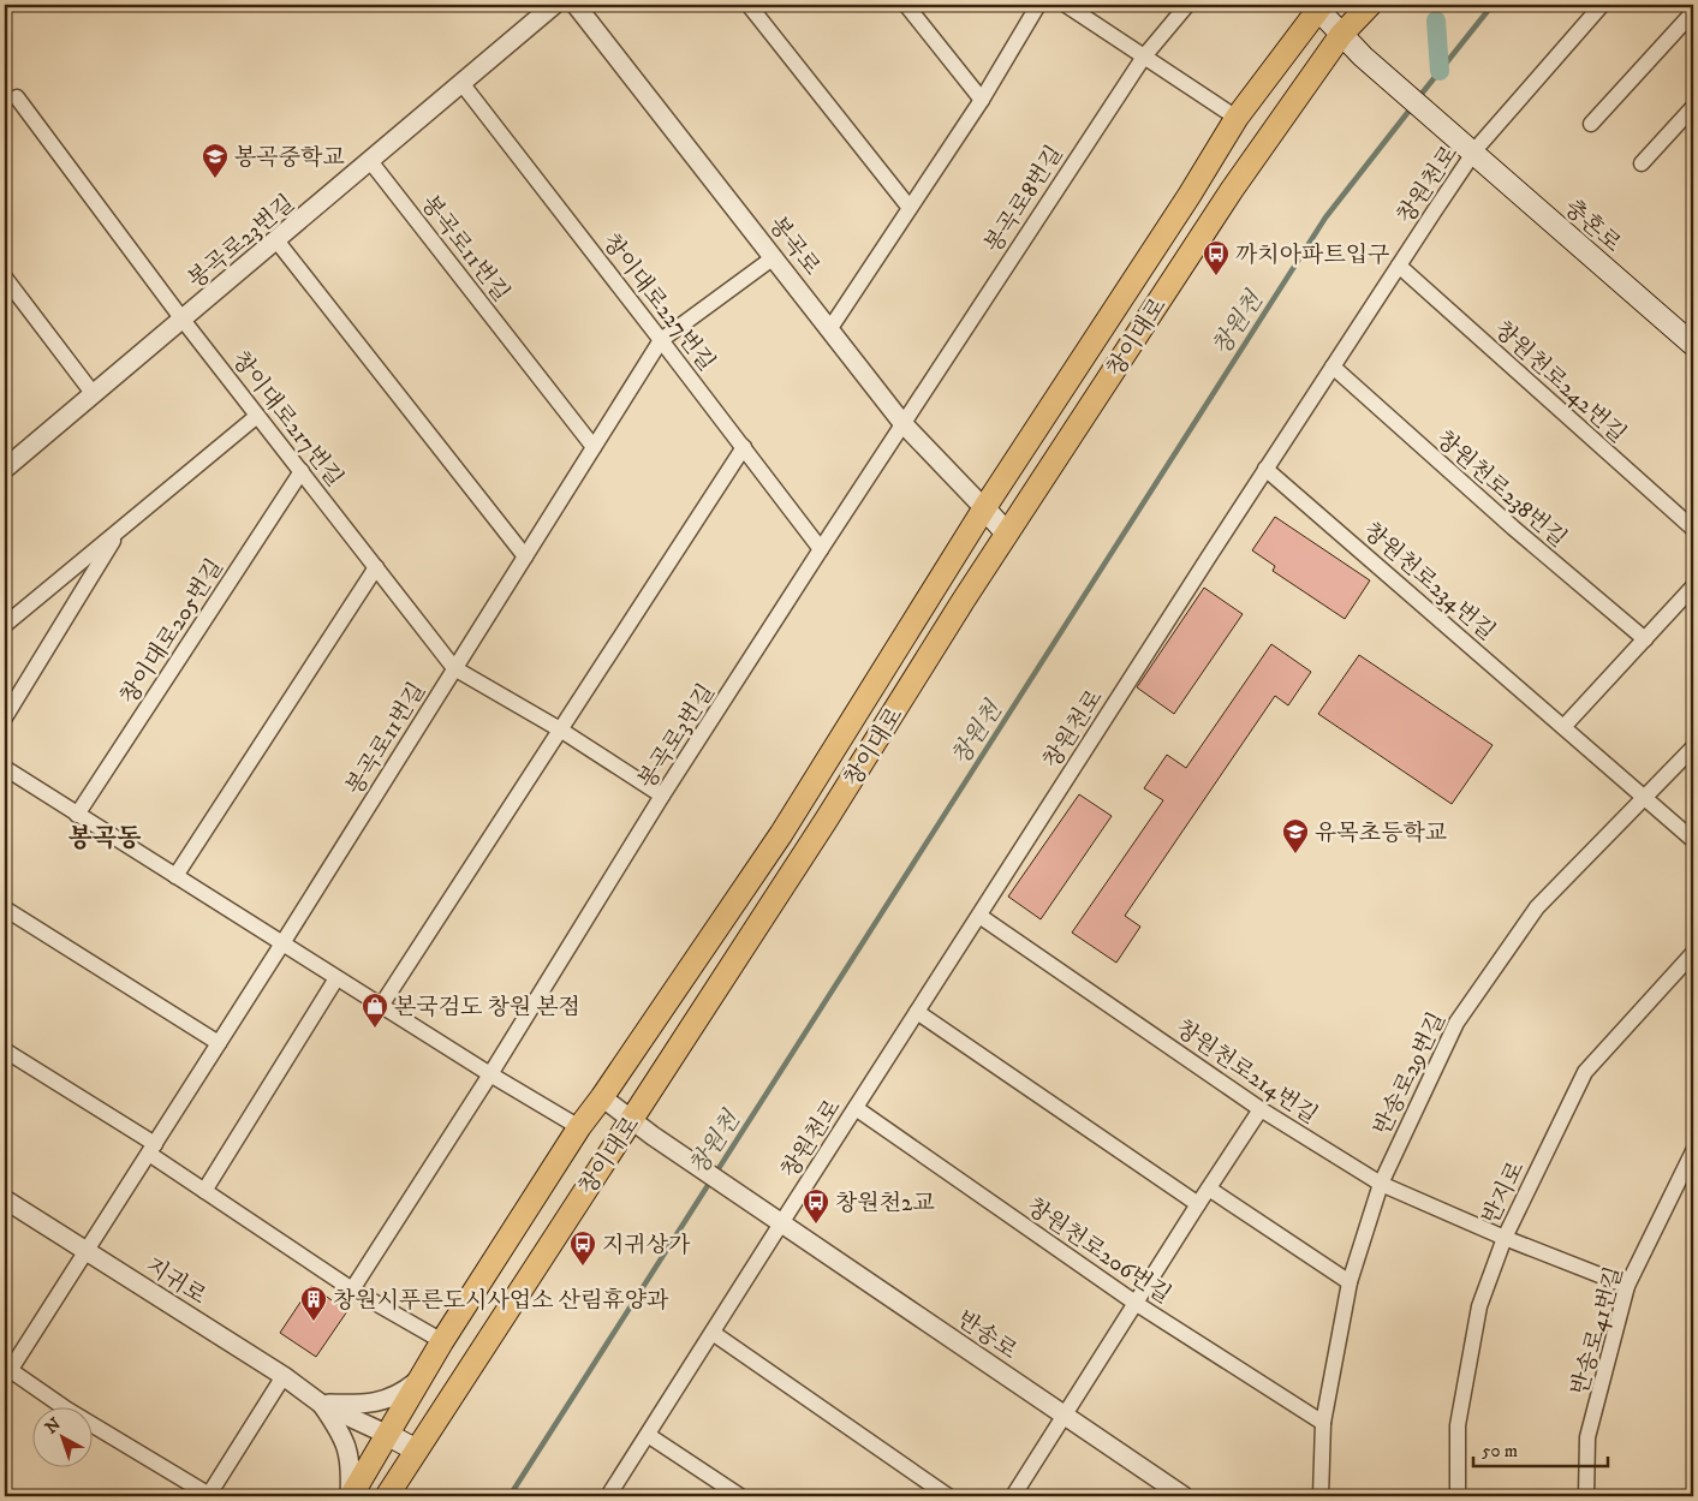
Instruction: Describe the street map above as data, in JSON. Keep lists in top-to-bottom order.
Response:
{
  "streets": {
    "main road": ["충혼로", "창이대로"],
    "street": [
      "창원천로",
      "봉곡로8번길",
      "봉곡로23번길",
      "봉곡로",
      "봉곡로11번길",
      "창이대로227번길",
      "창원천로242번길",
      "창이대로217번길",
      "창원천로238번길",
      "창원천로234번길",
      "창이대로205번길",
      "봉곡로3번길",
      "창원천로214번길",
      "반송로29번길",
      "반지로",
      "창원천로206번길",
      "지귀로",
      "반송로41번길",
      "반송로"
    ]
  },
  "crossings": [
    ["창원천로", "충혼로"],
    ["창원천로", "창원천로242번길"],
    ["창원천로", "창원천로238번길"],
    ["창원천로", "창원천로234번길"],
    ["창원천로", "창원천로214번길"],
    ["창원천로", "창원천로206번길"],
    ["창원천로", "반송로"],
    ["봉곡로8번길", "봉곡로"],
    ["봉곡로8번길", "봉곡로3번길"],
    ["충혼로", "창이대로"],
    ["봉곡로23번길", "봉곡로11번길"],
    ["봉곡로23번길", "창이대로227번길"],
    ["봉곡로23번길", "창이대로217번길"],
    ["봉곡로", "봉곡로11번길"],
    ["봉곡로", "창이대로"],
    ["봉곡로", "봉곡로3번길"],
    ["봉곡로11번길", "창이대로227번길"],
    ["봉곡로11번길", "창이대로217번길"],
    ["봉곡로11번길", "지귀로"],
    ["창이대로227번길", "봉곡로3번길"],
    ["창이대로", "지귀로"],
    ["창이대로", "반송로"],
    ["창이대로217번길", "창이대로205번길"],
    ["창이대로217번길", "봉곡로3번길"],
    ["창원천로234번길", "반송로29번길"],
    ["창원천로214번길", "반송로29번길"],
    ["창원천로214번길", "반지로"],
    ["창원천로214번길", "반송로41번길"],
    ["반송로29번길", "창원천로206번길"]
  ],
  "districts": ["봉곡동"],
  "water": ["창원천"],
  "places": {
    "school or university": ["봉곡중학교", "유목초등학교"],
    "bus stop": ["까치아파트입구", "창원천2교", "지귀상가"],
    "shop": ["본국검도 창원 본점"],
    "building": ["창원시푸른도시사업소 산림휴양과"]
  },
  "scale_bar": "50 m",
  "north": "top left"
}
